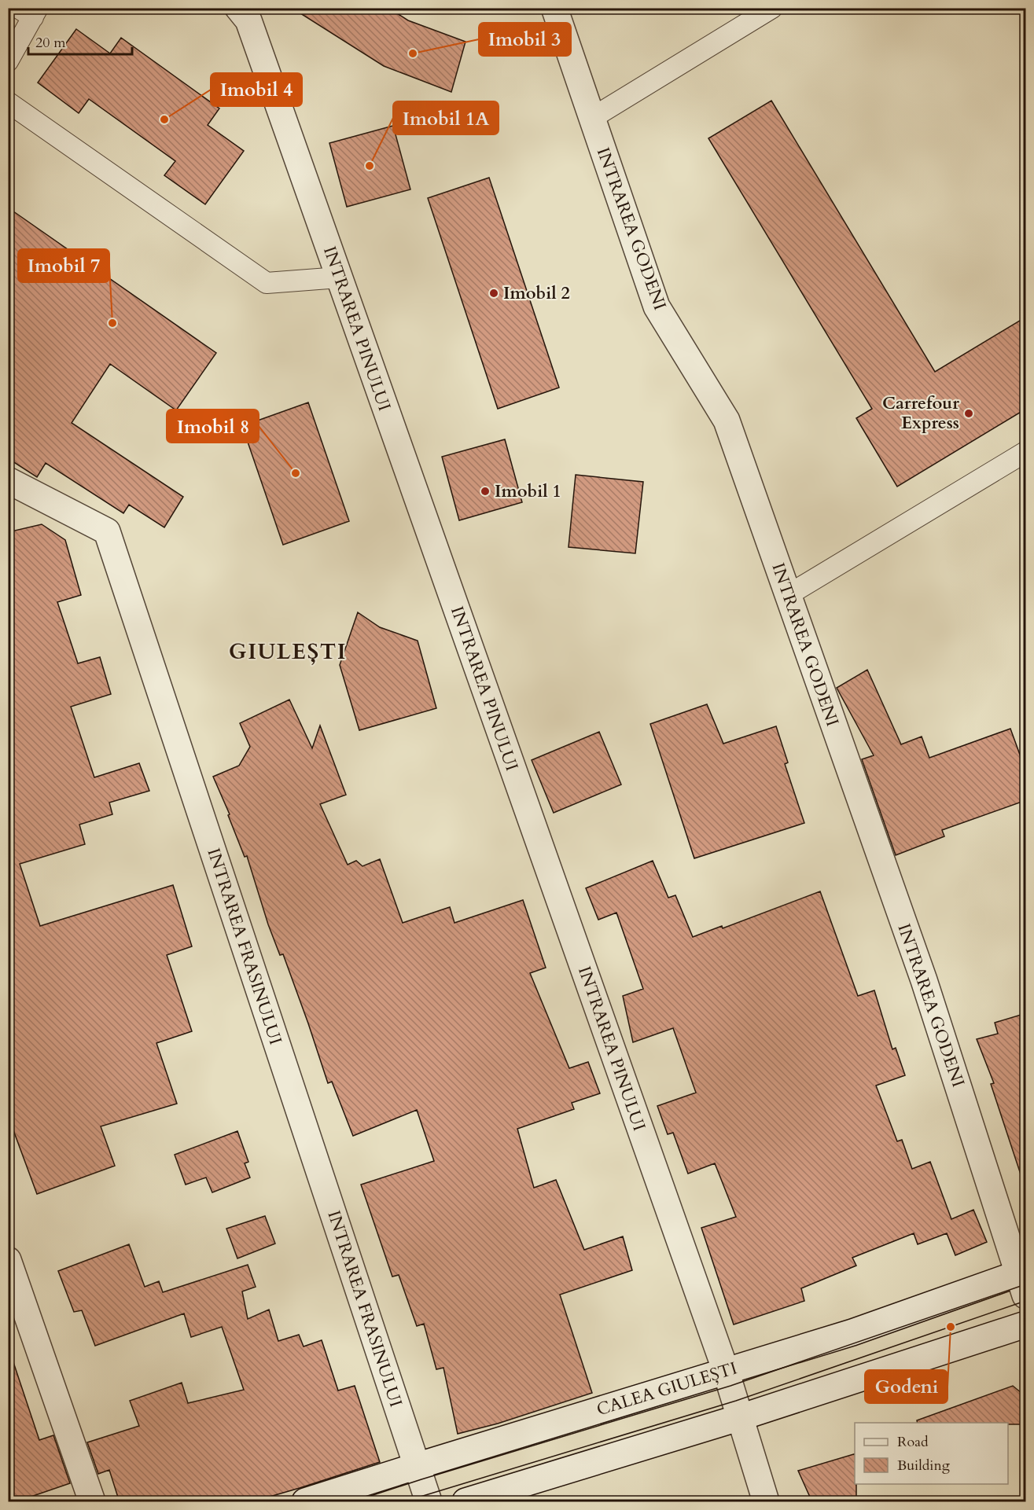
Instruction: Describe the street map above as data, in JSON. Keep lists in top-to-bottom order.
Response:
{
  "streets": {
    "street": [
      "INTRAREA GODENI",
      "INTRAREA PINULUI",
      "INTRAREA FRASINULUI",
      "CALEA GIULEȘTI"
    ]
  },
  "crossings": [
    ["INTRAREA GODENI", "CALEA GIULEȘTI"],
    ["INTRAREA PINULUI", "CALEA GIULEȘTI"],
    ["INTRAREA FRASINULUI", "CALEA GIULEȘTI"]
  ],
  "districts": ["GIULEȘTI"],
  "places": [
    "Imobil 3",
    "Imobil 4",
    "Imobil 1A",
    "Imobil 2",
    "Imobil 7",
    "Carrefour Express",
    "Imobil 8",
    "Imobil 1",
    "Godeni"
  ],
  "legend": ["Road", "Building"],
  "scale_bar": "20 m"
}
